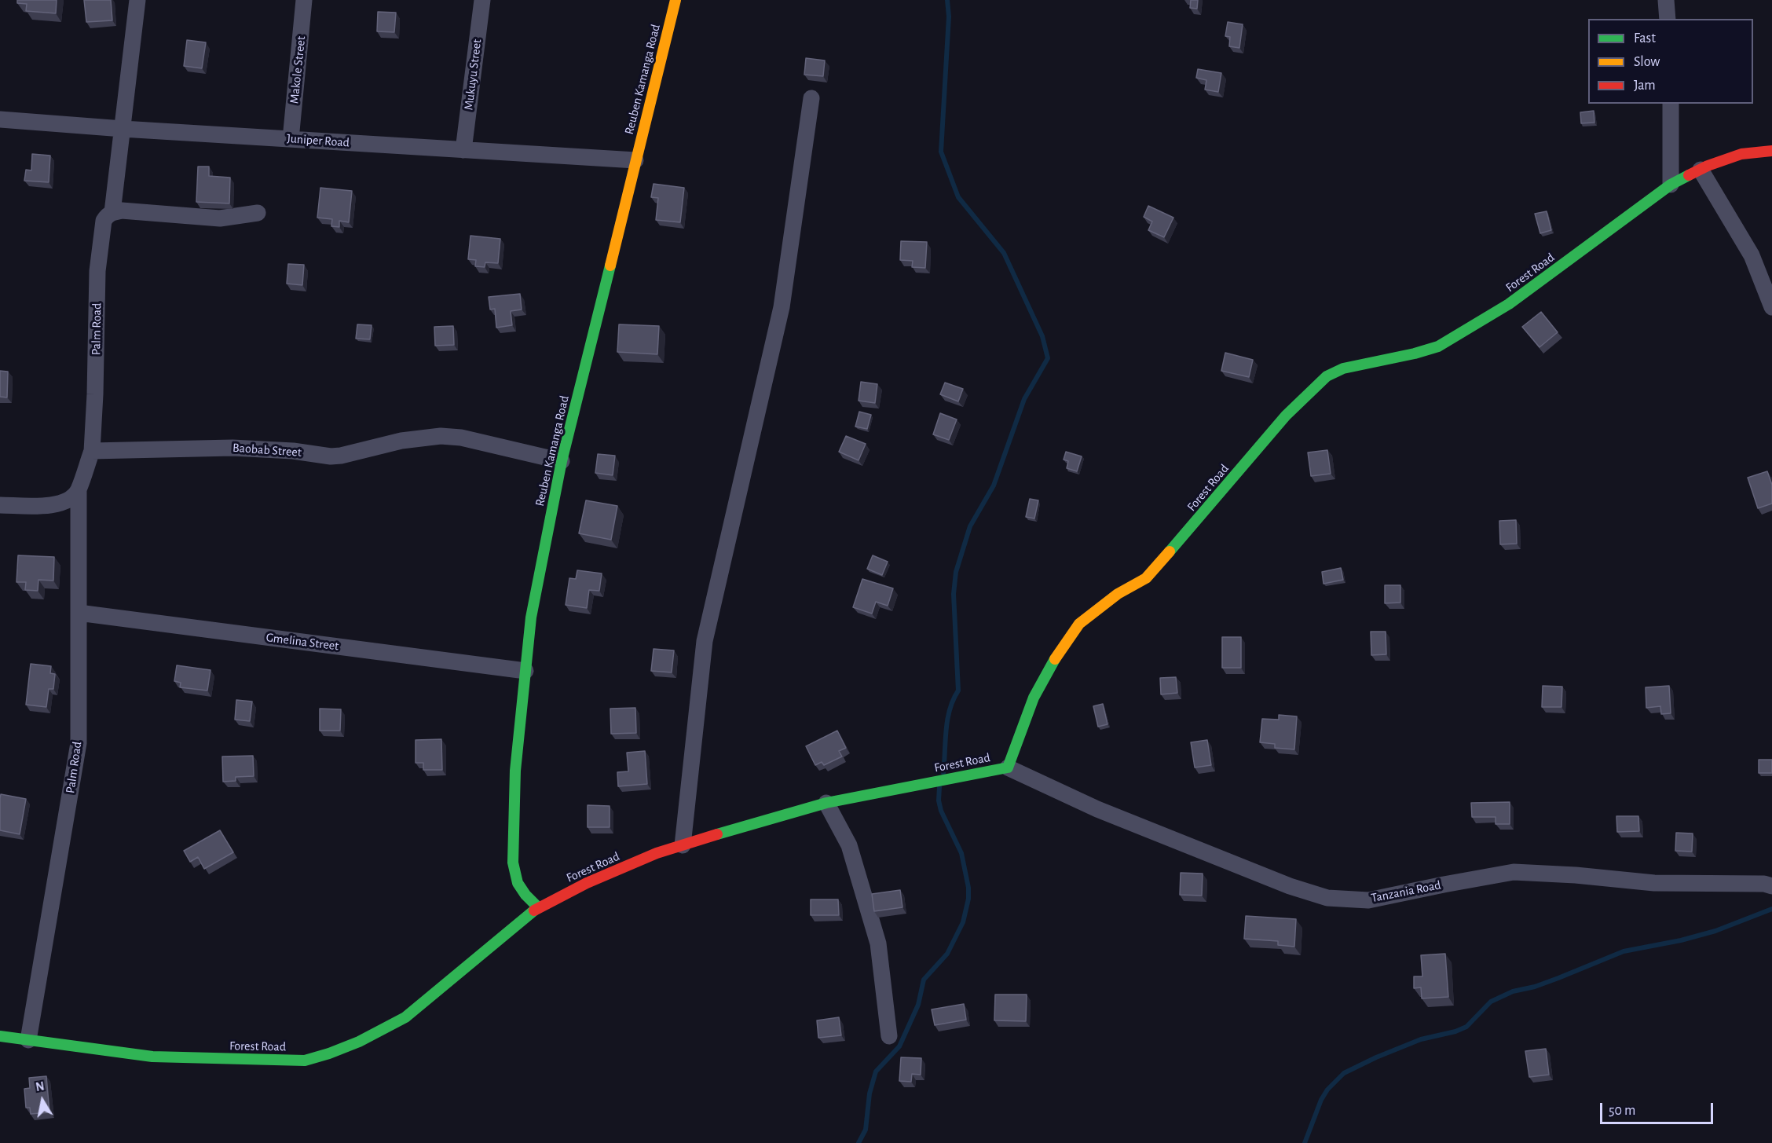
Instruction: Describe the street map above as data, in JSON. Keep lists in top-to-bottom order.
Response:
{
  "streets": {
    "street": [
      "Makole Street",
      "Mukuyu Street",
      "Reuben Kamanga Road",
      "Juniper Road",
      "Forest Road",
      "Palm Road",
      "Baobab Street",
      "Gmelina Street",
      "Tanzania Road"
    ]
  },
  "crossings": [
    ["Makole Street", "Juniper Road"],
    ["Mukuyu Street", "Juniper Road"],
    ["Reuben Kamanga Road", "Juniper Road"],
    ["Reuben Kamanga Road", "Forest Road"],
    ["Reuben Kamanga Road", "Baobab Street"],
    ["Reuben Kamanga Road", "Gmelina Street"],
    ["Juniper Road", "Palm Road"],
    ["Forest Road", "Palm Road"],
    ["Forest Road", "Tanzania Road"],
    ["Palm Road", "Baobab Street"],
    ["Palm Road", "Gmelina Street"]
  ],
  "legend": ["Fast", "Slow", "Jam"],
  "scale_bar": "50 m",
  "north": "top"
}
